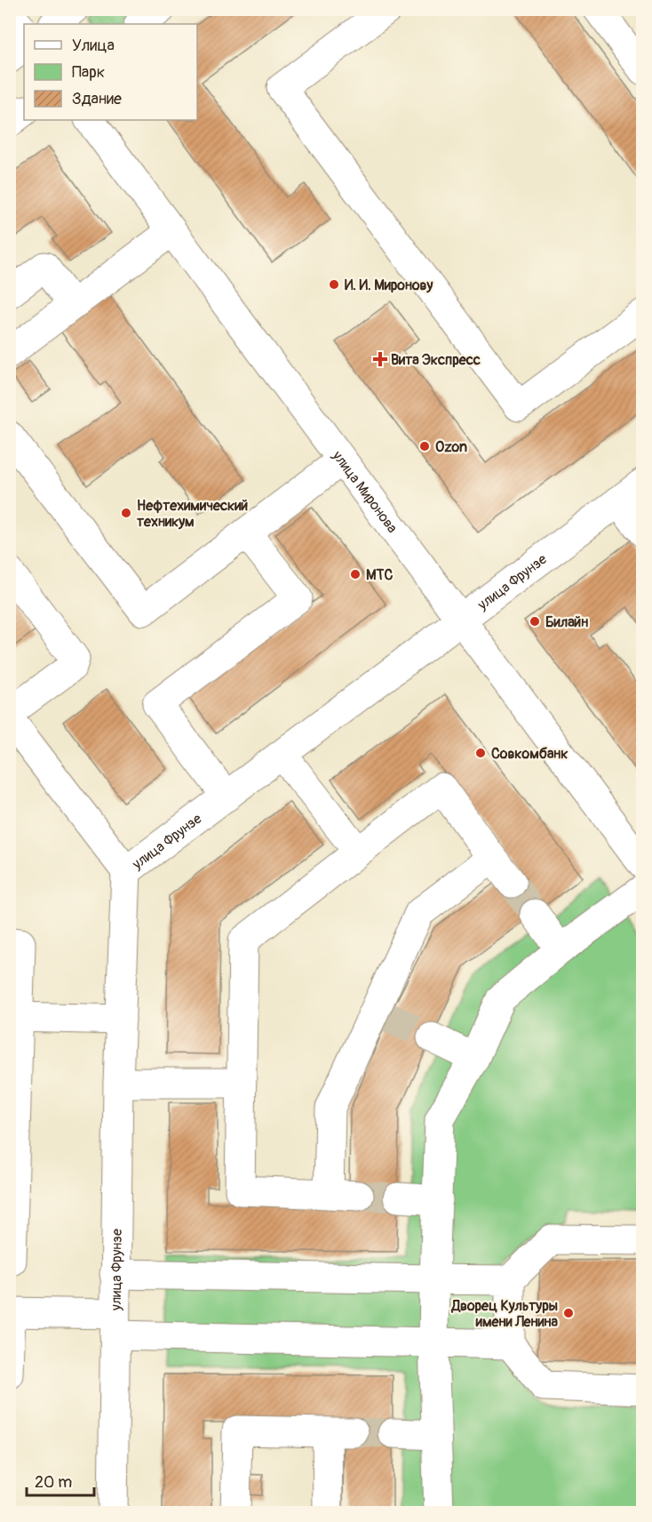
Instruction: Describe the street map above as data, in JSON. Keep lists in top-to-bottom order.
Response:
{
  "streets": {
    "street": ["улица Миронова", "улица Фрунзе"]
  },
  "crossings": [
    ["улица Миронова", "улица Фрунзе"]
  ],
  "places": {
    "other": [
      "И. И. Миронову",
      "Ozon",
      "Нефтехимический техникум",
      "МТС",
      "Билайн",
      "Совкомбанк",
      "Дворец Культуры имени Ленина"
    ],
    "health": ["Вита Экспресс"]
  },
  "legend": ["Улица", "Парк", "Здание"],
  "scale_bar": "20 m"
}
